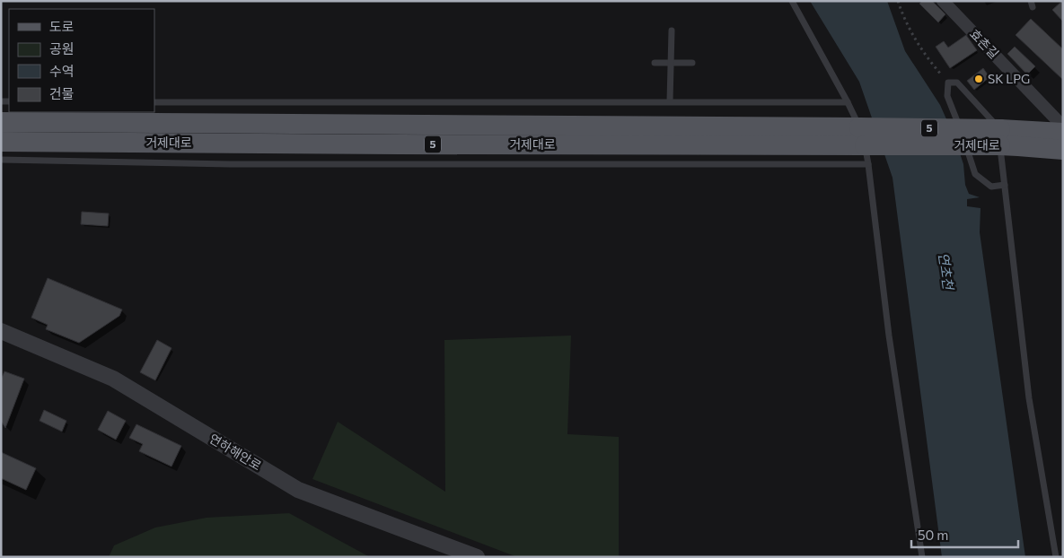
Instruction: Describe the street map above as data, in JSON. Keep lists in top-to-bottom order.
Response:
{
  "streets": {
    "main road": ["5", "거제대로"],
    "street": ["효촌길", "연하해안로"]
  },
  "water": ["연초천"],
  "places": ["SK LPG"],
  "legend": [
    "도로",
    "공원",
    "수역",
    "건물"
  ],
  "scale_bar": "50 m"
}
